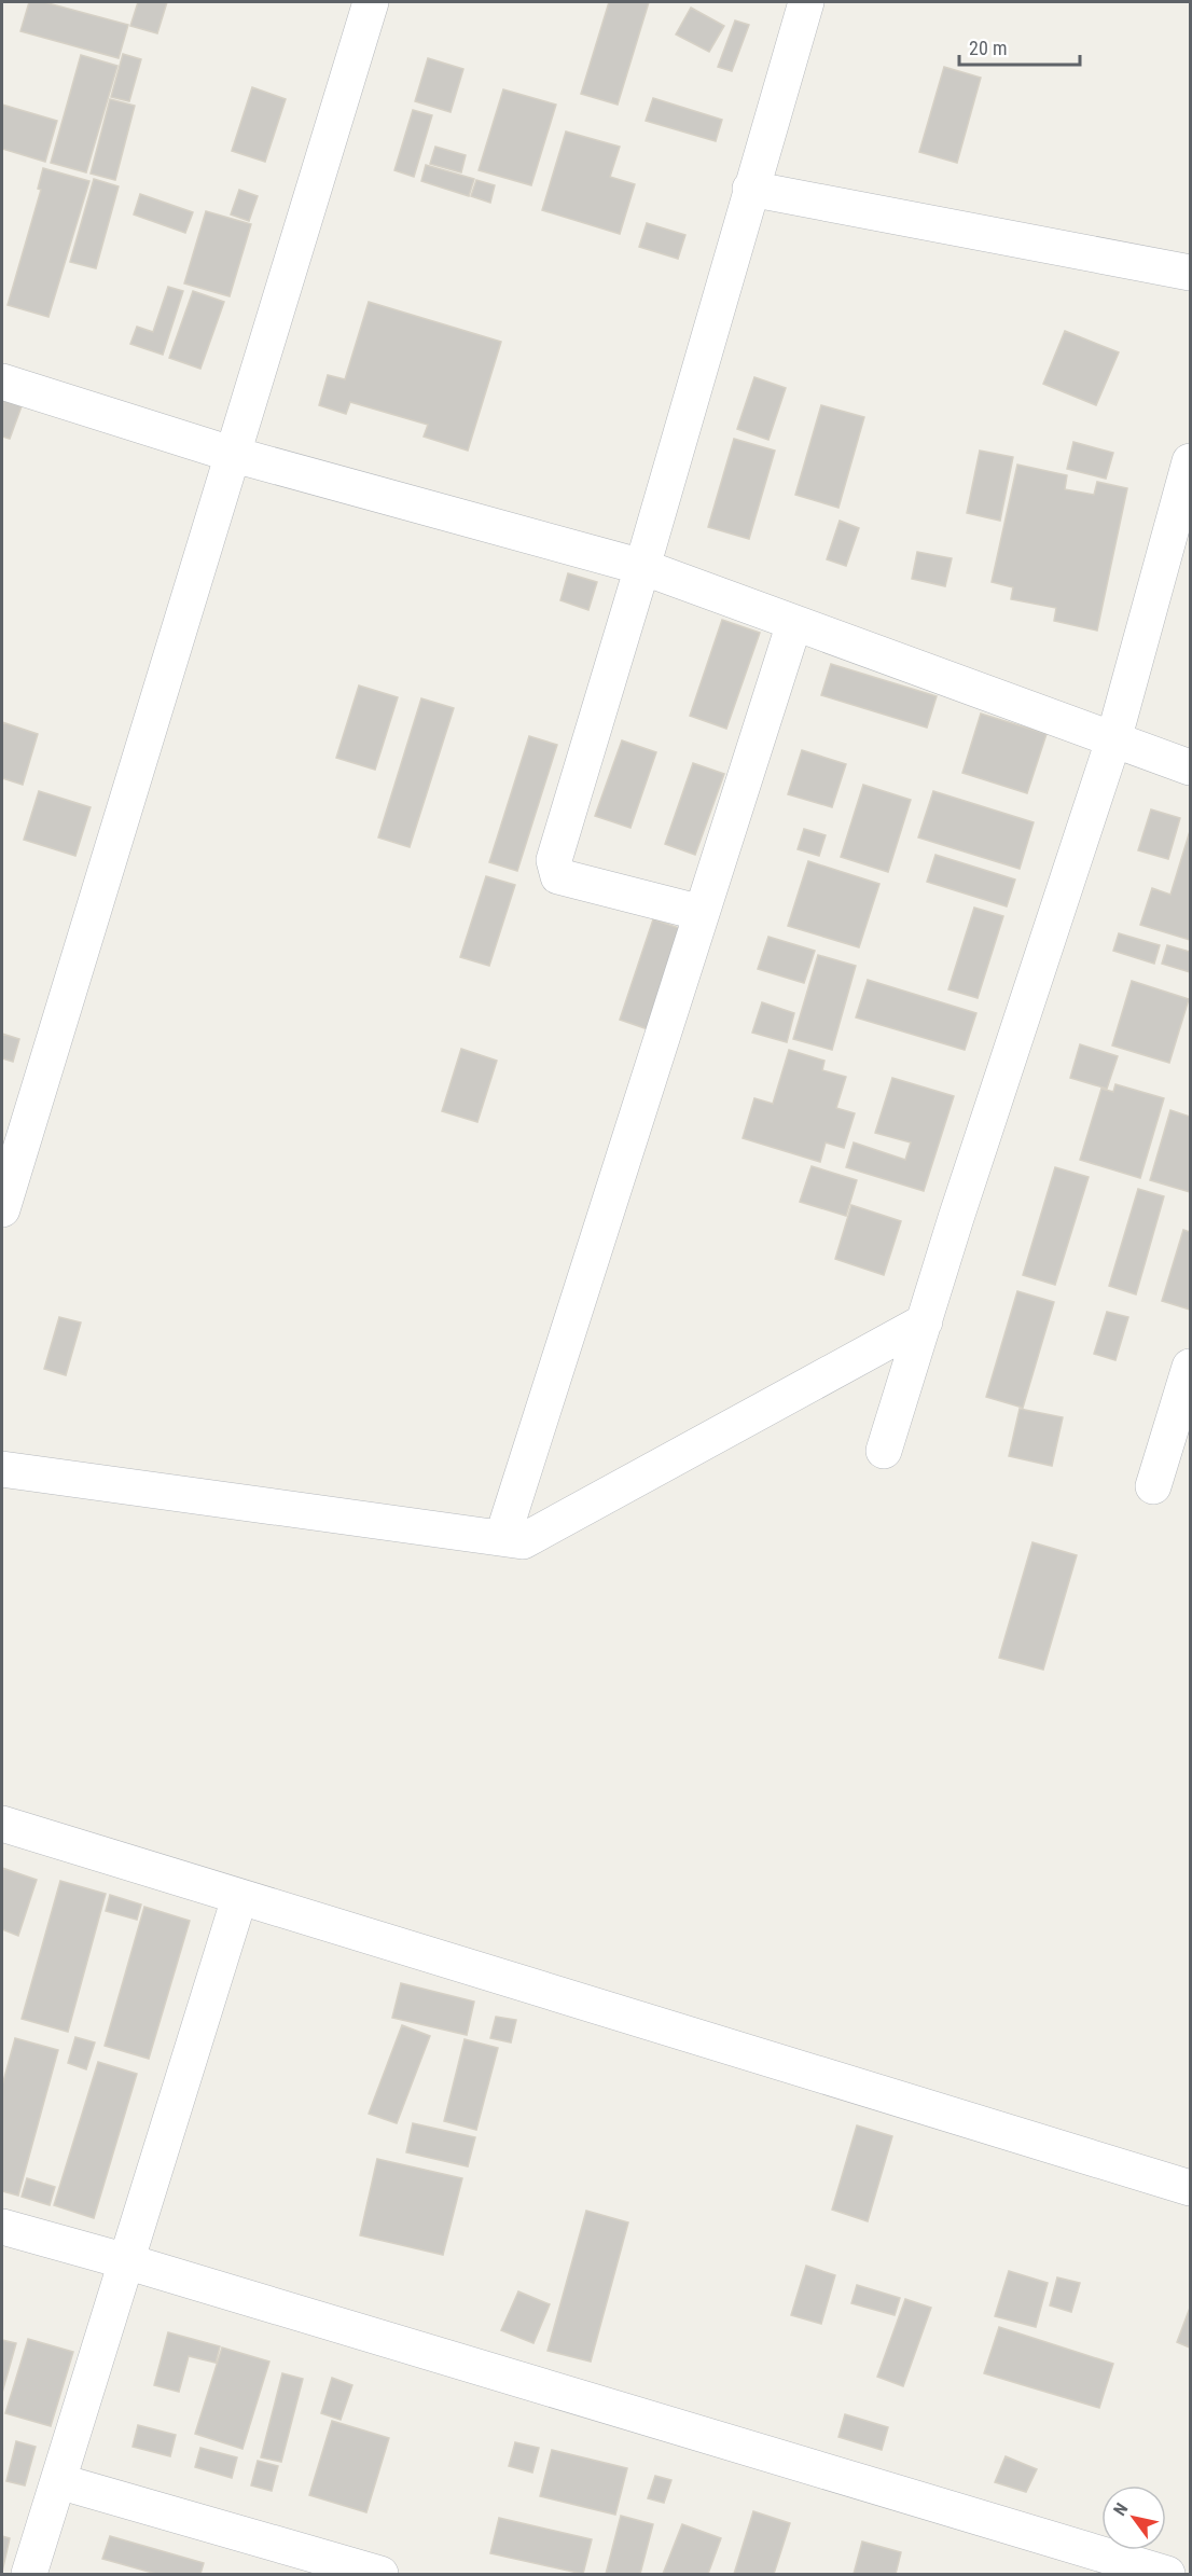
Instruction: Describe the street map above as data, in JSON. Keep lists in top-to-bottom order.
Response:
{
  "scale_bar": "20 m",
  "north": "top left"
}
